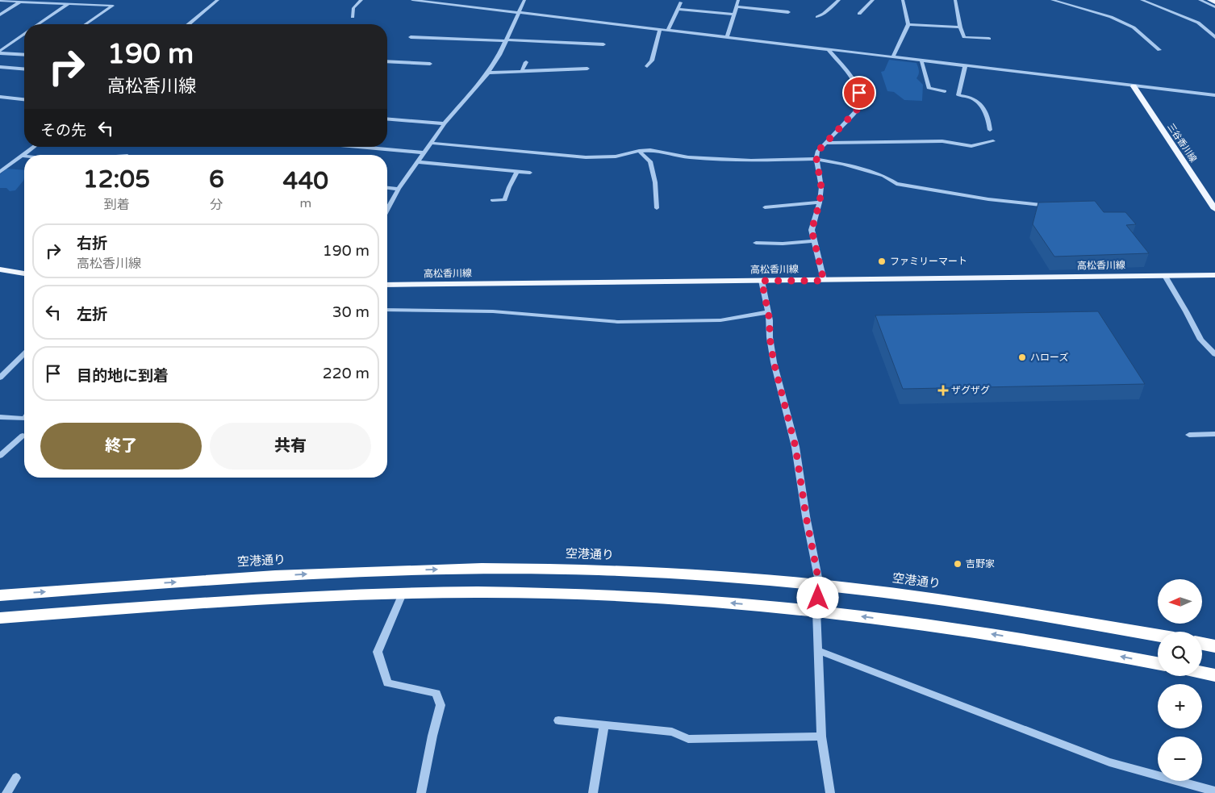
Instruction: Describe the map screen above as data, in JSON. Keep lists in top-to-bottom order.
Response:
{
  "streets": {
    "highway": ["空港通り"],
    "main road": ["三谷香川線", "高松香川線"]
  },
  "places": {
    "other": ["ファミリーマート", "ハローズ", "吉野家"],
    "health": ["ザグザグ"]
  },
  "north": "left",
  "page": {
    "turn": ["190 m", "高松香川線"],
    "then": "その先",
    "eta": [
      "12:05",
      "到着",
      "6",
      "分",
      "440",
      "m"
    ],
    "list": [
      {
        "name": "右折",
        "note": "高松香川線",
        "value": "190 m"
      },
      {
        "name": "左折",
        "value": "30 m"
      },
      {
        "name": "目的地に到着",
        "value": "220 m"
      }
    ],
    "buttons": ["終了", "共有"],
    "map_buttons": ["+", "−"]
  }
}
